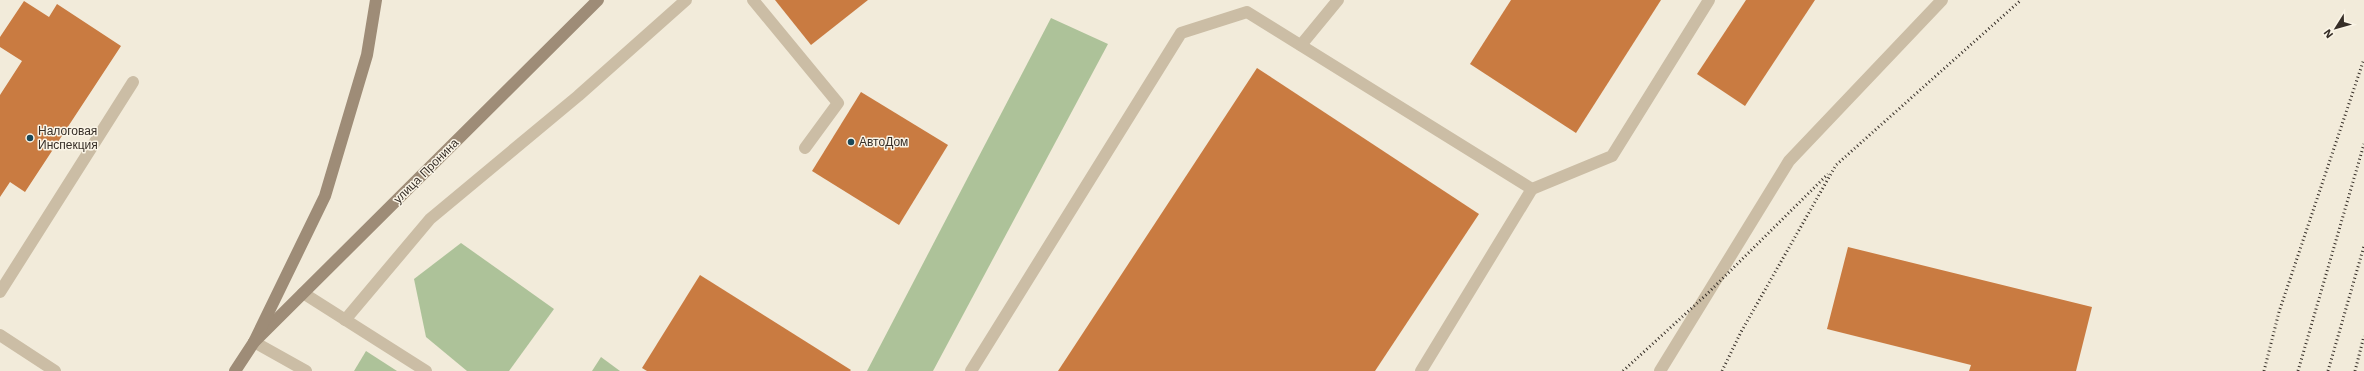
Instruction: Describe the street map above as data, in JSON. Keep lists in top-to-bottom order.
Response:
{
  "streets": {
    "main road": ["улица Пронина"]
  },
  "places": ["Налоговая Инспекция", "АвтоДом"],
  "north": "bottom left"
}
